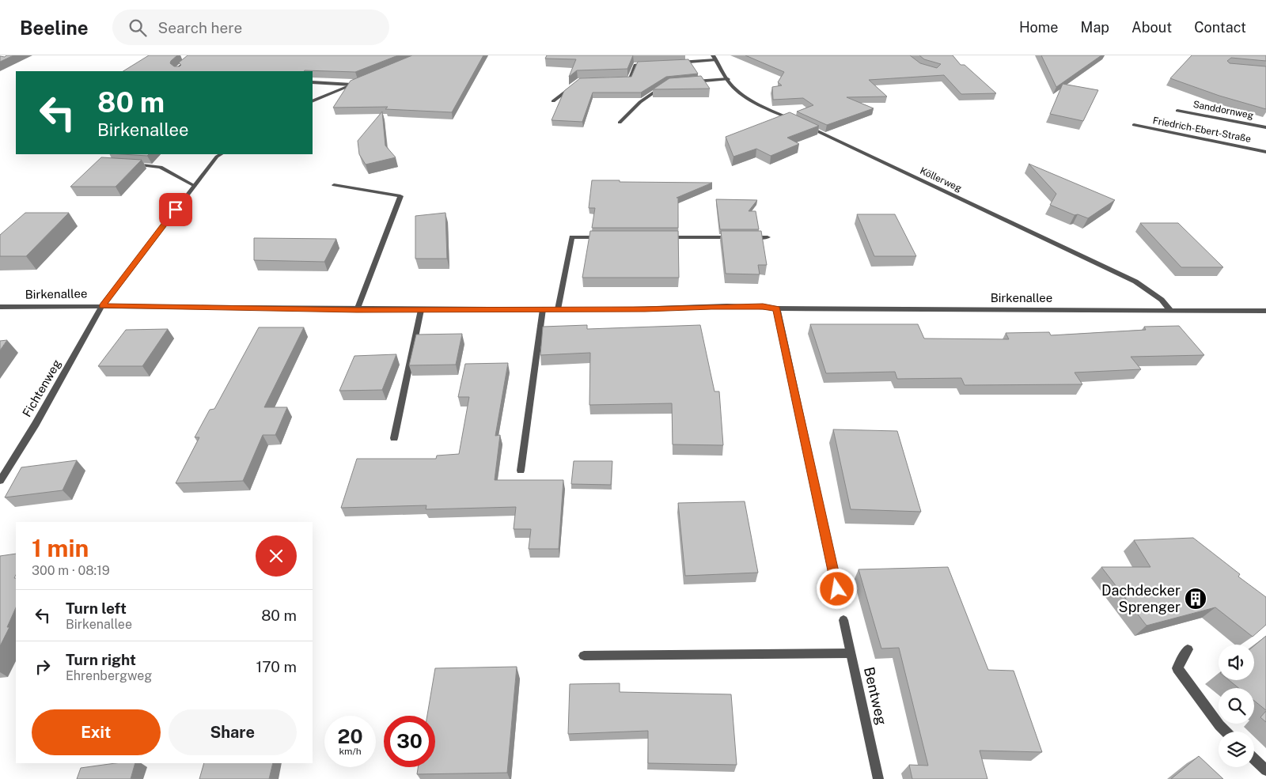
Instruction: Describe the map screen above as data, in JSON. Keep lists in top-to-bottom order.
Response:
{
  "streets": {
    "street": [
      "Sanddornweg",
      "Friedrich-Ebert-Straße",
      "Köllerweg",
      "Birkenallee",
      "Fichtenweg",
      "Bentweg"
    ]
  },
  "crossings": [
    ["Köllerweg", "Birkenallee"],
    ["Birkenallee", "Fichtenweg"]
  ],
  "places": {
    "building": ["Dachdecker Sprenger"]
  },
  "page": {
    "header": "Beeline",
    "search": "Search here",
    "nav": [
      "Home",
      "Map",
      "About",
      "Contact"
    ],
    "turn": ["80 m", "Birkenallee"],
    "heading": ["1 min", "300 m · 08:19"],
    "list": [
      {
        "name": "Turn left",
        "note": "Birkenallee",
        "value": "80 m"
      },
      {
        "name": "Turn right",
        "note": "Ehrenbergweg",
        "value": "170 m"
      }
    ],
    "buttons": ["Exit", "Share"],
    "speed": "20 km/h",
    "limit": "30"
  }
}
